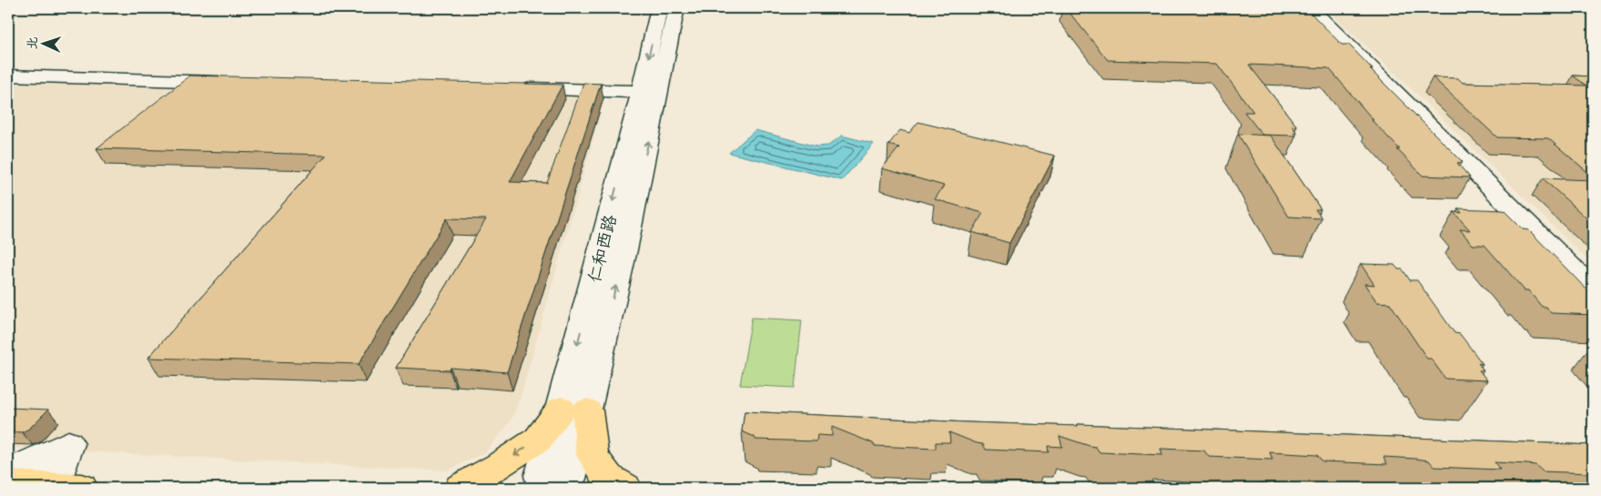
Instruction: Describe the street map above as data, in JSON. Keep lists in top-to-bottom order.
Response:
{
  "streets": {
    "street": ["仁和西路"]
  },
  "north": "left"
}
